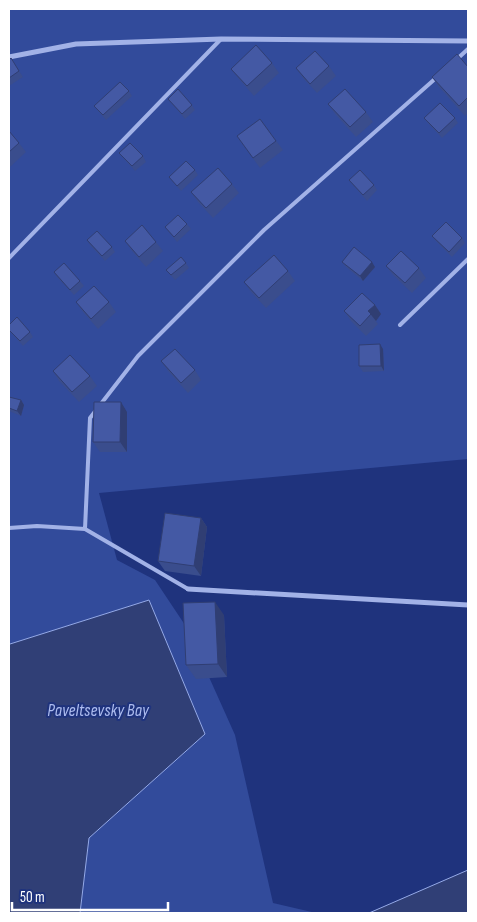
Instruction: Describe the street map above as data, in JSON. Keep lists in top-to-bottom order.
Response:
{
  "water": ["Paveltsevsky Bay"],
  "scale_bar": "50 m"
}
